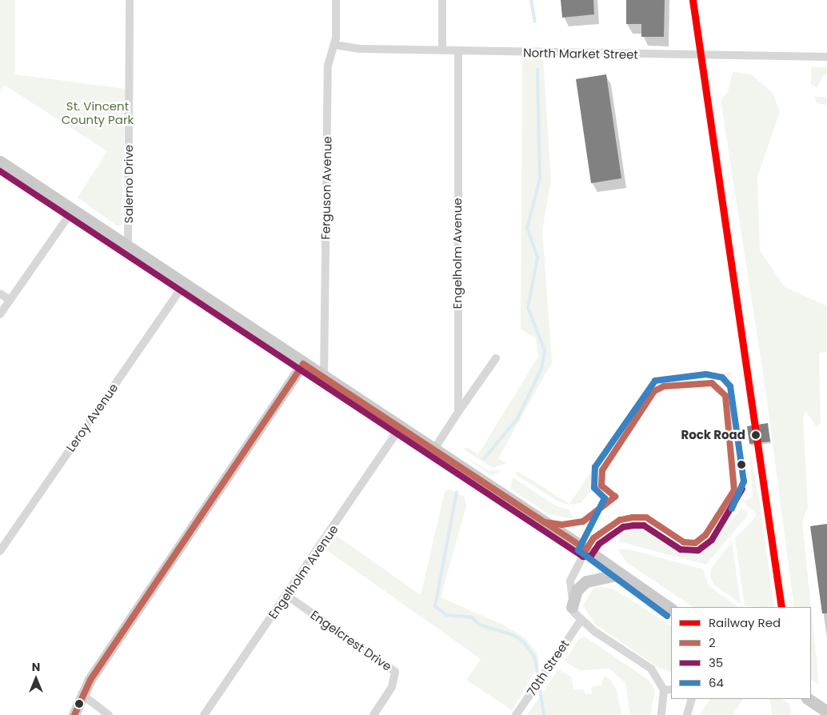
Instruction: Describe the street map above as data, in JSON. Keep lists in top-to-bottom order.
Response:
{
  "streets": {
    "street": [
      "North Market Street",
      "Salerno Drive",
      "Ferguson Avenue",
      "Engelholm Avenue",
      "Leroy Avenue",
      "Engelcrest Drive",
      "70th Street"
    ]
  },
  "crossings": [
    ["North Market Street", "Ferguson Avenue"],
    ["North Market Street", "Engelholm Avenue"],
    ["Engelholm Avenue", "Engelcrest Drive"]
  ],
  "parks": ["St. Vincent County Park"],
  "places": ["Rock Road"],
  "lines": [
    "rail line Red",
    "transit line 35",
    "transit line 2",
    "transit line 64"
  ],
  "legend": [
    "Railway Red",
    "2",
    "35",
    "64"
  ],
  "north": "top"
}
